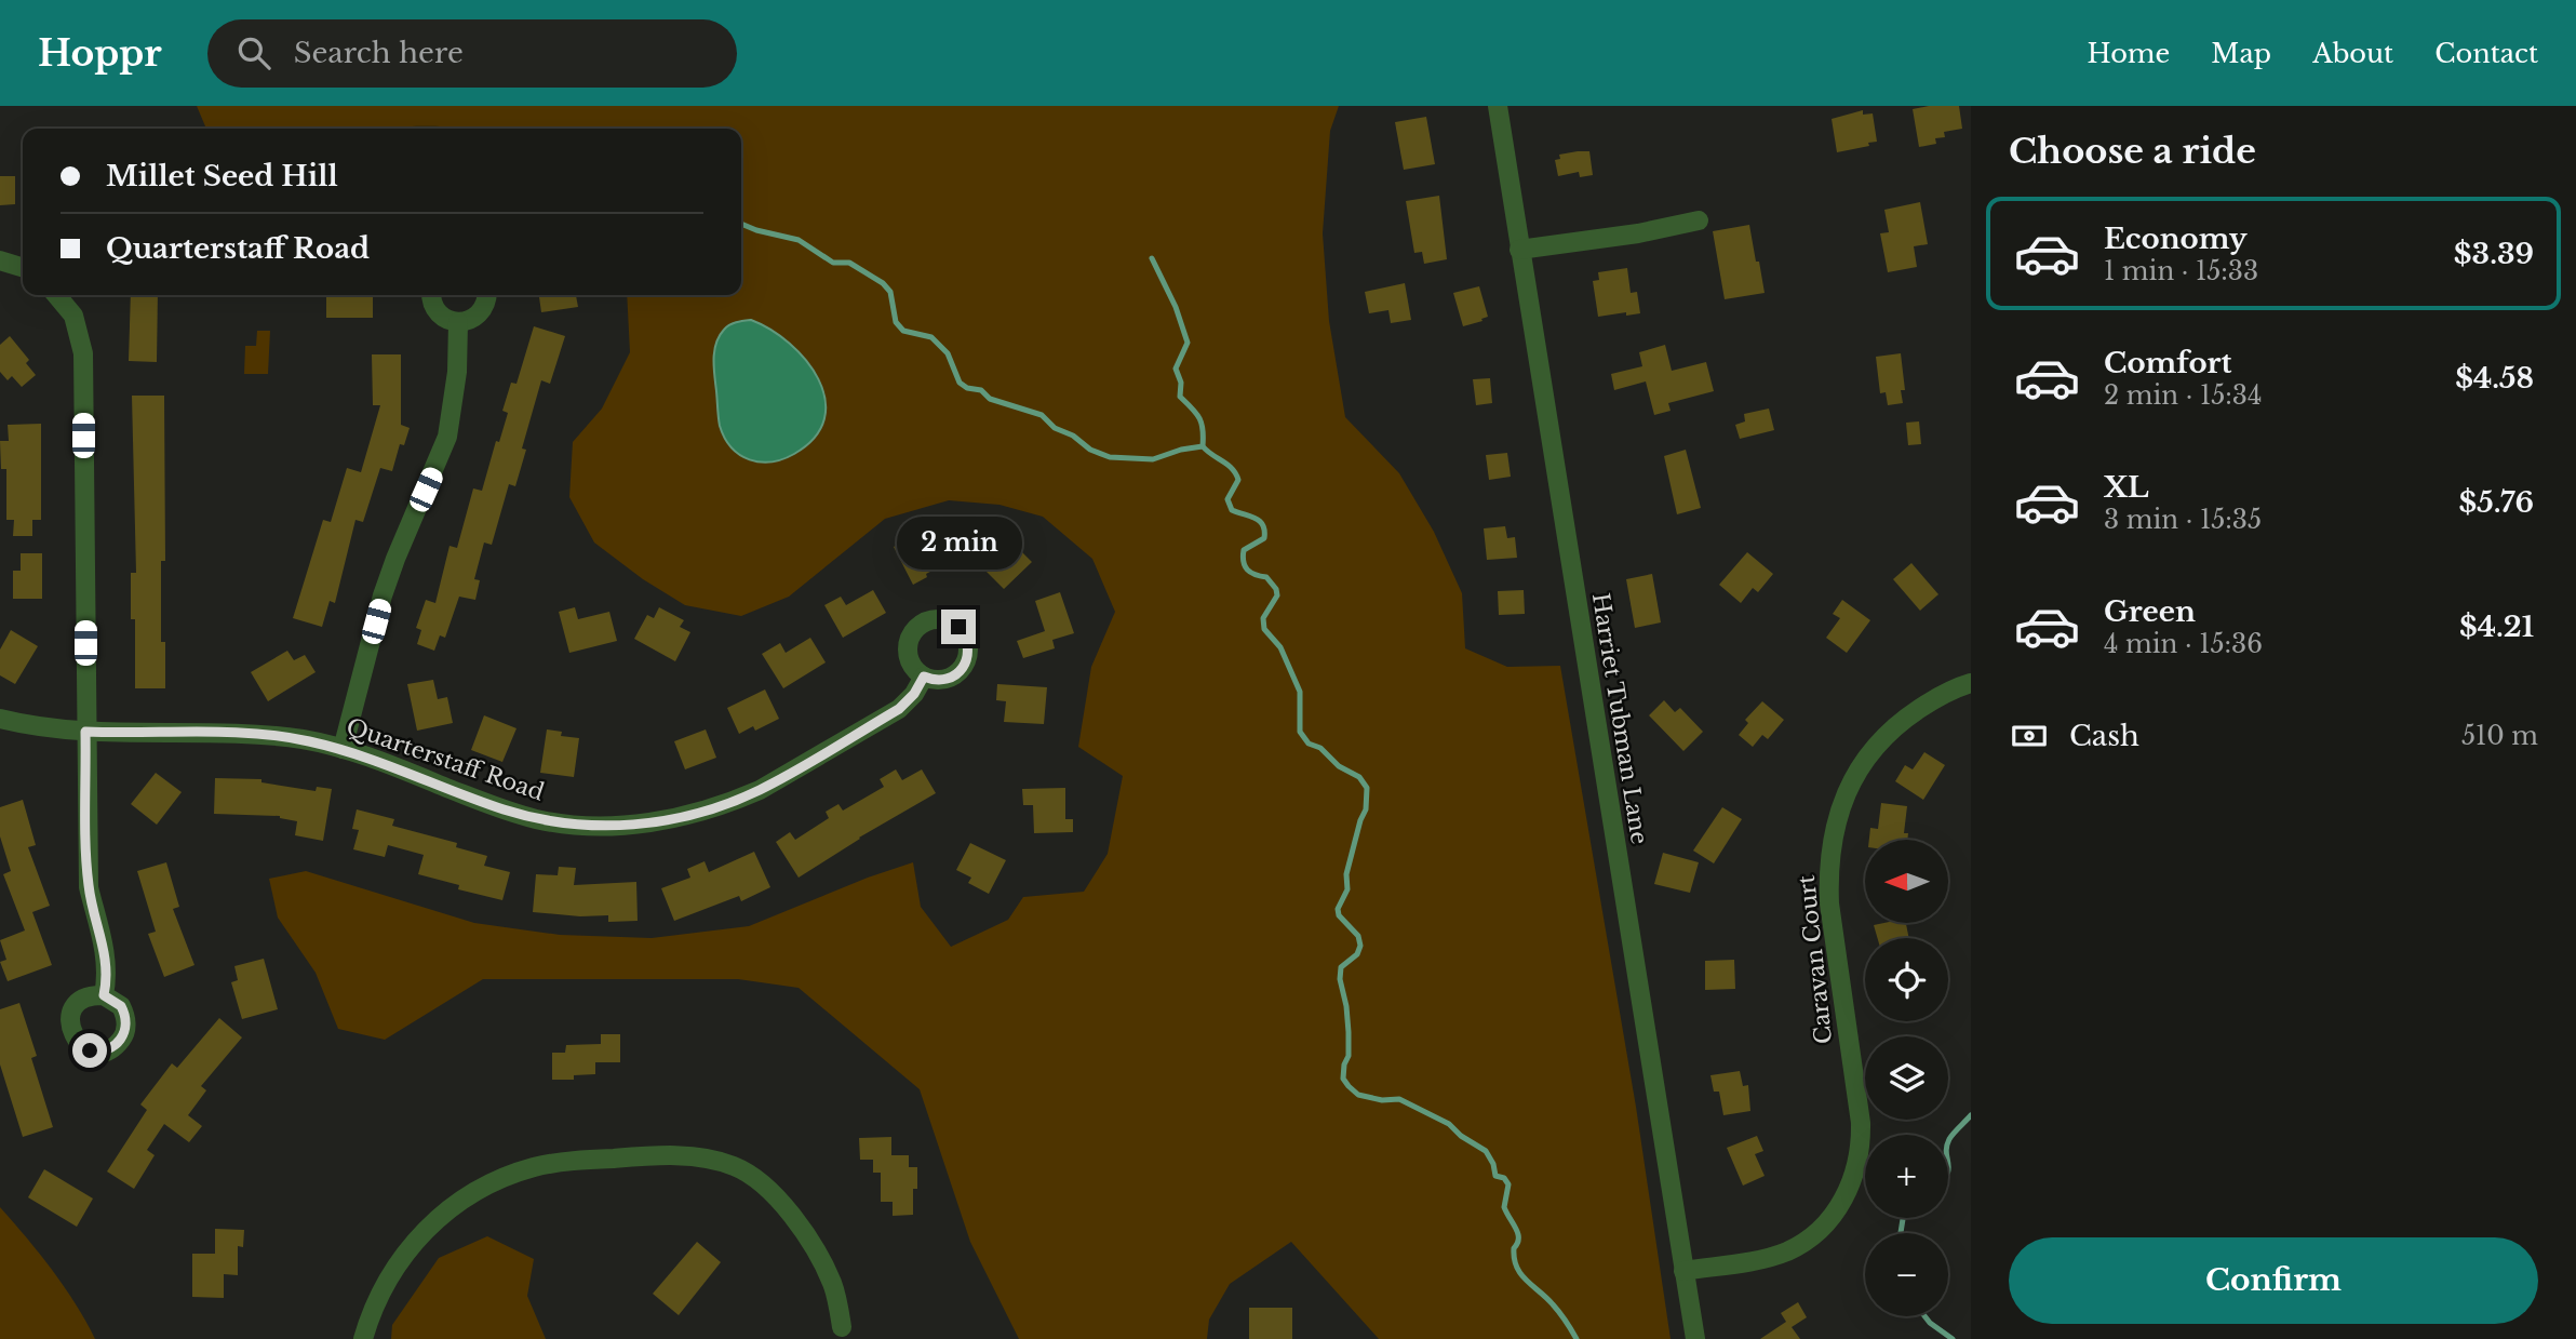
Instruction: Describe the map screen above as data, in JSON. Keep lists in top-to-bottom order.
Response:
{
  "streets": {
    "street": ["Harriet Tubman Lane", "Quarterstaff Road", "Caravan Court"]
  },
  "crossings": [
    ["Harriet Tubman Lane", "Caravan Court"]
  ],
  "north": "left",
  "page": {
    "header": "Hoppr",
    "search": "Search here",
    "nav": [
      "Home",
      "Map",
      "About",
      "Contact"
    ],
    "heading": "Choose a ride",
    "banner": ["Millet Seed Hill", "Quarterstaff Road"],
    "list": [
      {
        "name": "Economy",
        "note": "1 min · 15:33",
        "value": "$3.39"
      },
      {
        "name": "Comfort",
        "note": "2 min · 15:34",
        "value": "$4.58"
      },
      {
        "name": "XL",
        "note": "3 min · 15:35",
        "value": "$5.76"
      },
      {
        "name": "Green",
        "note": "4 min · 15:36",
        "value": "$4.21"
      }
    ],
    "bubble": "2 min",
    "pay": ["Cash", "510 m"],
    "map_buttons": ["+", "−"],
    "buttons": "Confirm"
  }
}
